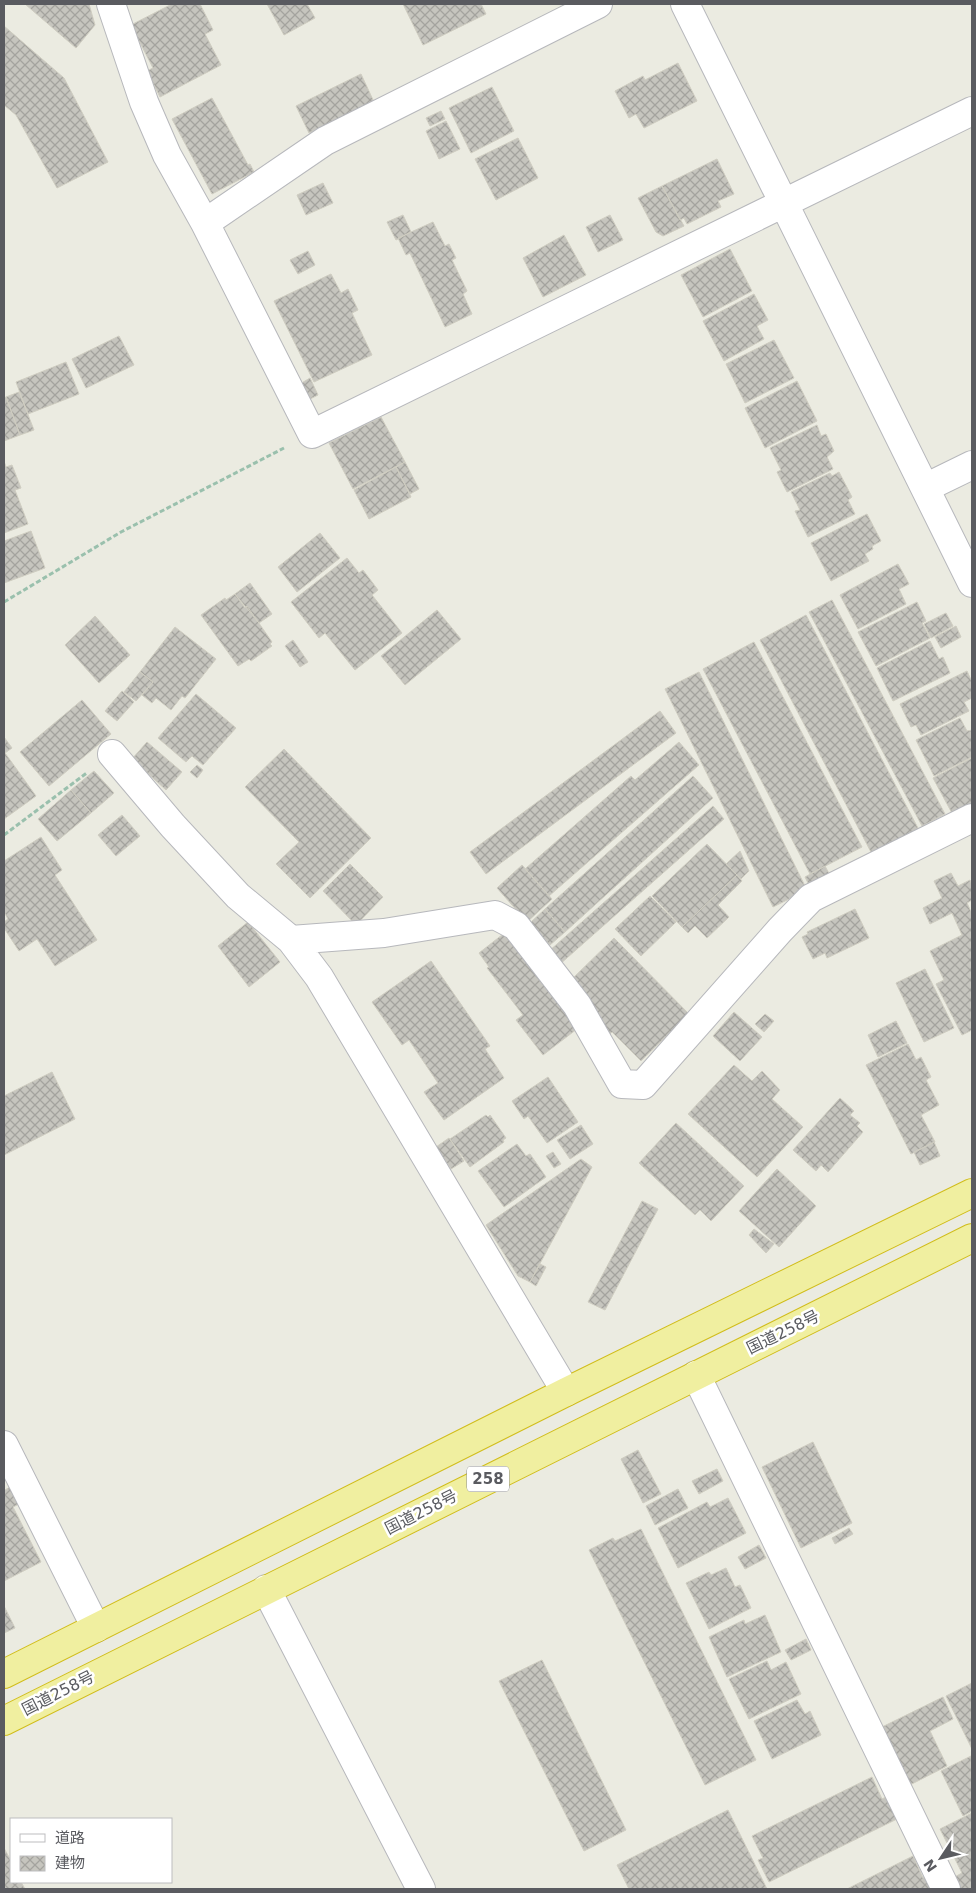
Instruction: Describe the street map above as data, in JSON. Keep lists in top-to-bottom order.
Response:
{
  "streets": {
    "highway": ["国道258号", "258"]
  },
  "legend": ["道路", "建物"],
  "north": "bottom left"
}
